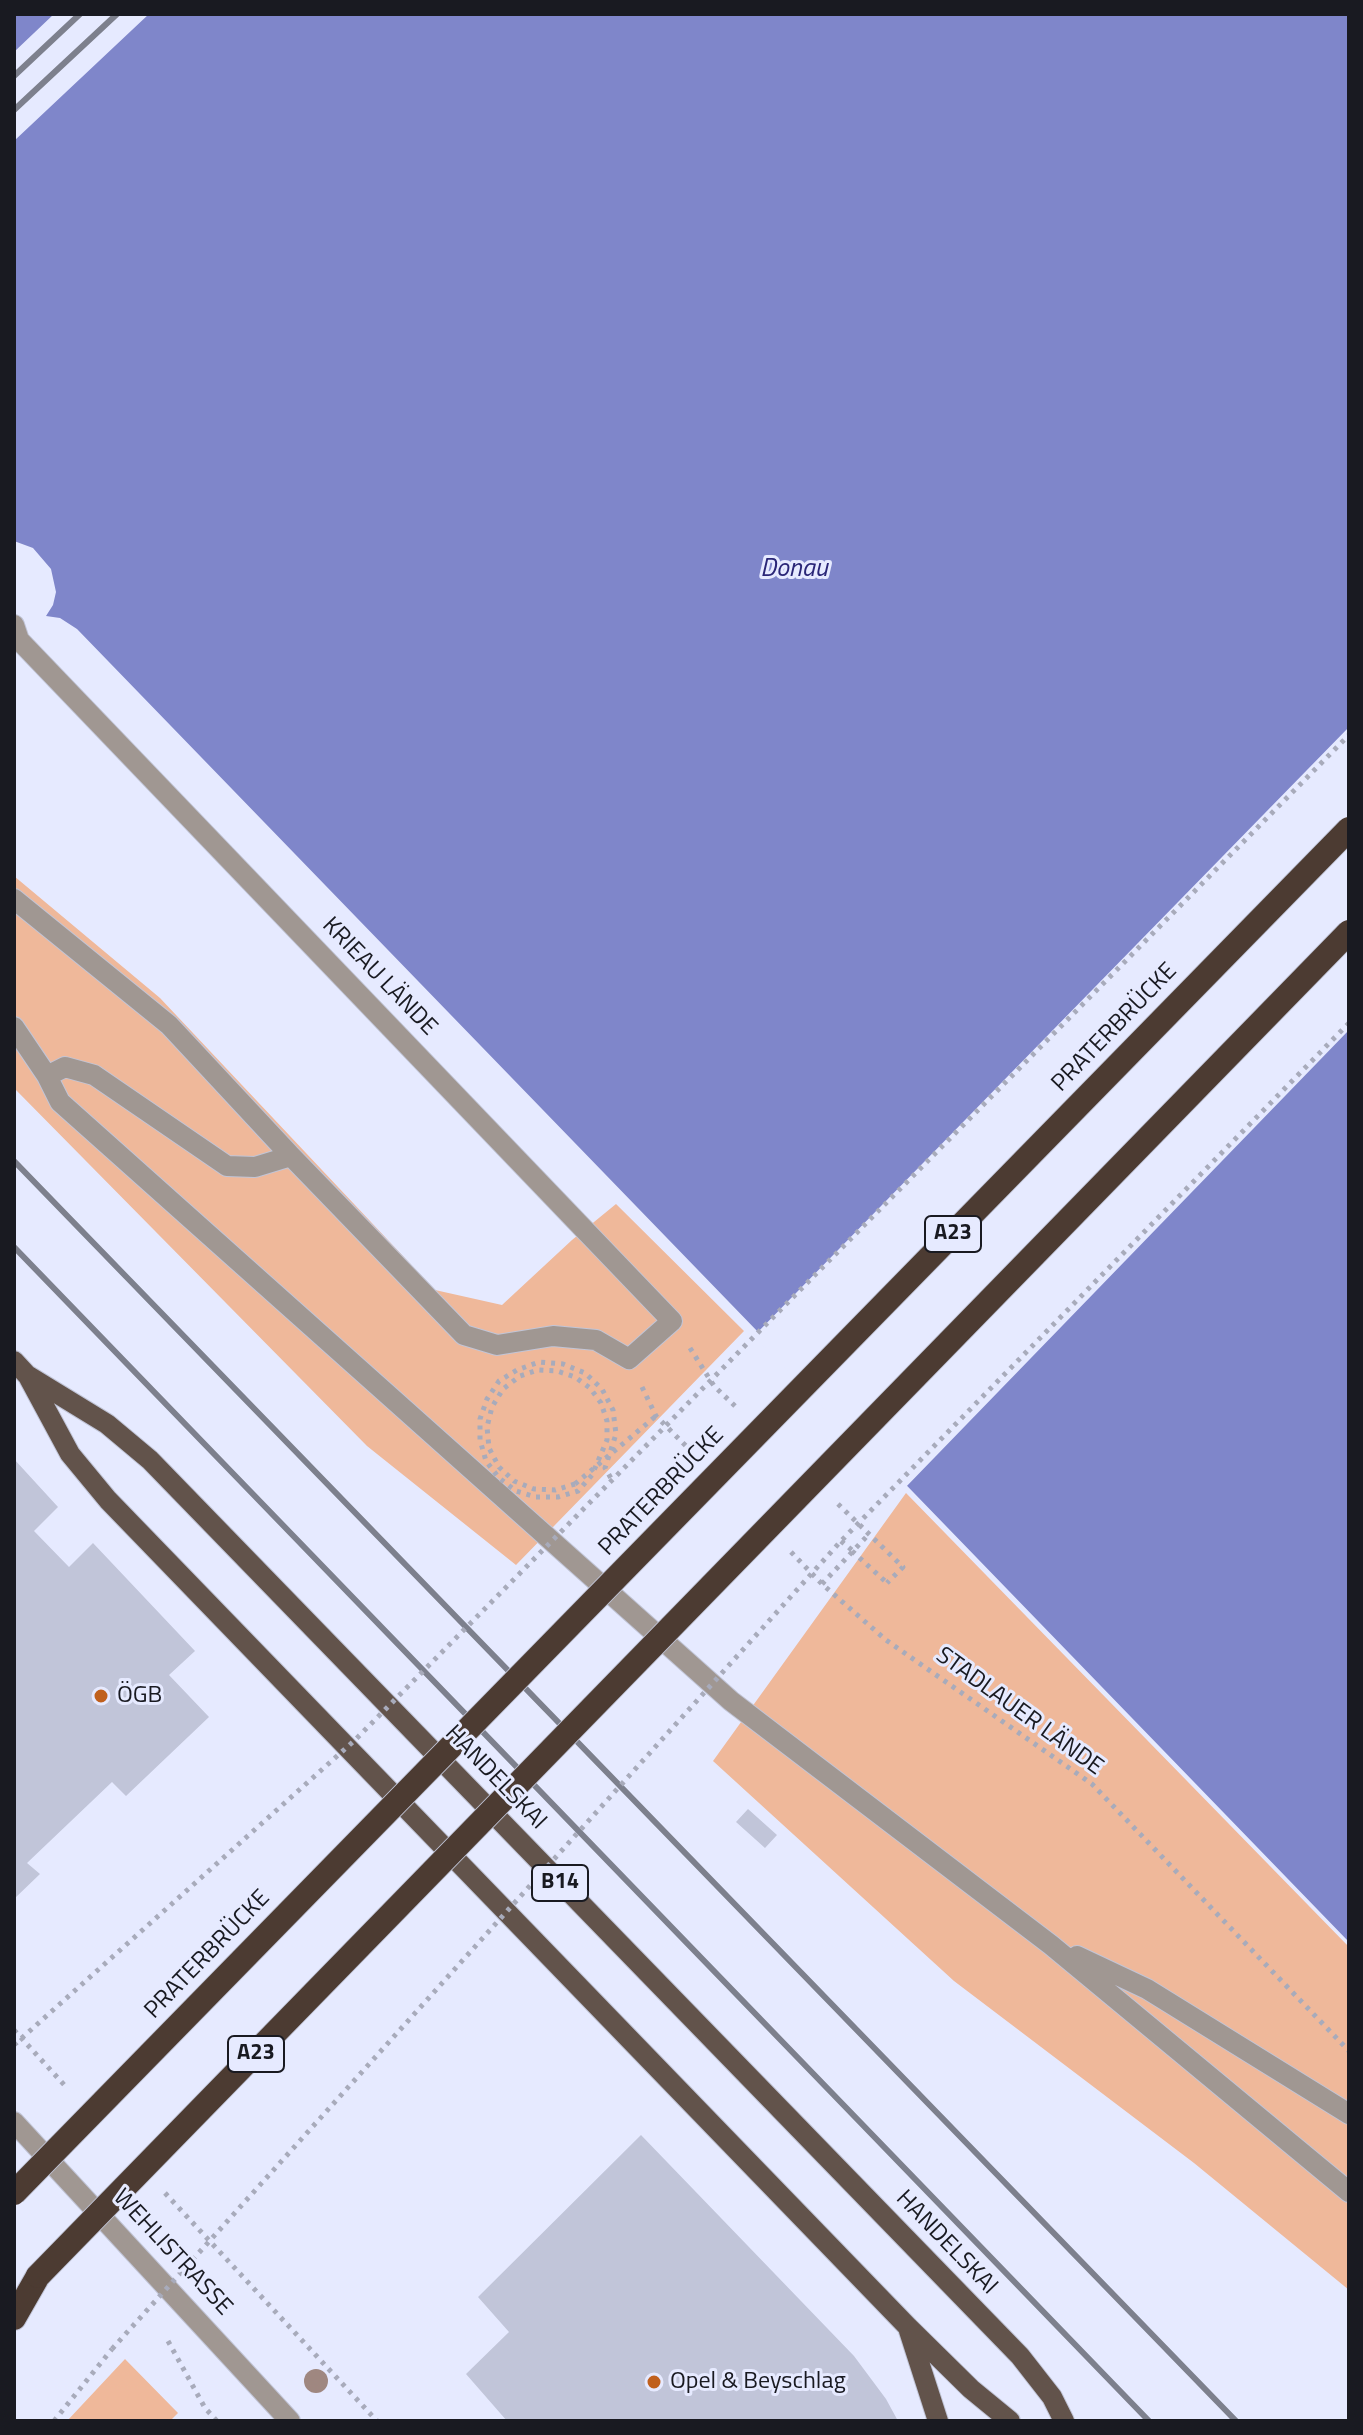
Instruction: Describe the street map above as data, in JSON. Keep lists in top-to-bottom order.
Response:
{
  "streets": {
    "highway": ["PRATERBRÜCKE", "A23"],
    "main road": ["HANDELSKAI", "B14"],
    "street": ["KRIEAU LÄNDE", "WEHLISTRASSE"],
    "path": ["STADLAUER LÄNDE"]
  },
  "water": ["Donau"],
  "places": ["ÖGB", "Opel & Beyschlag"]
}
